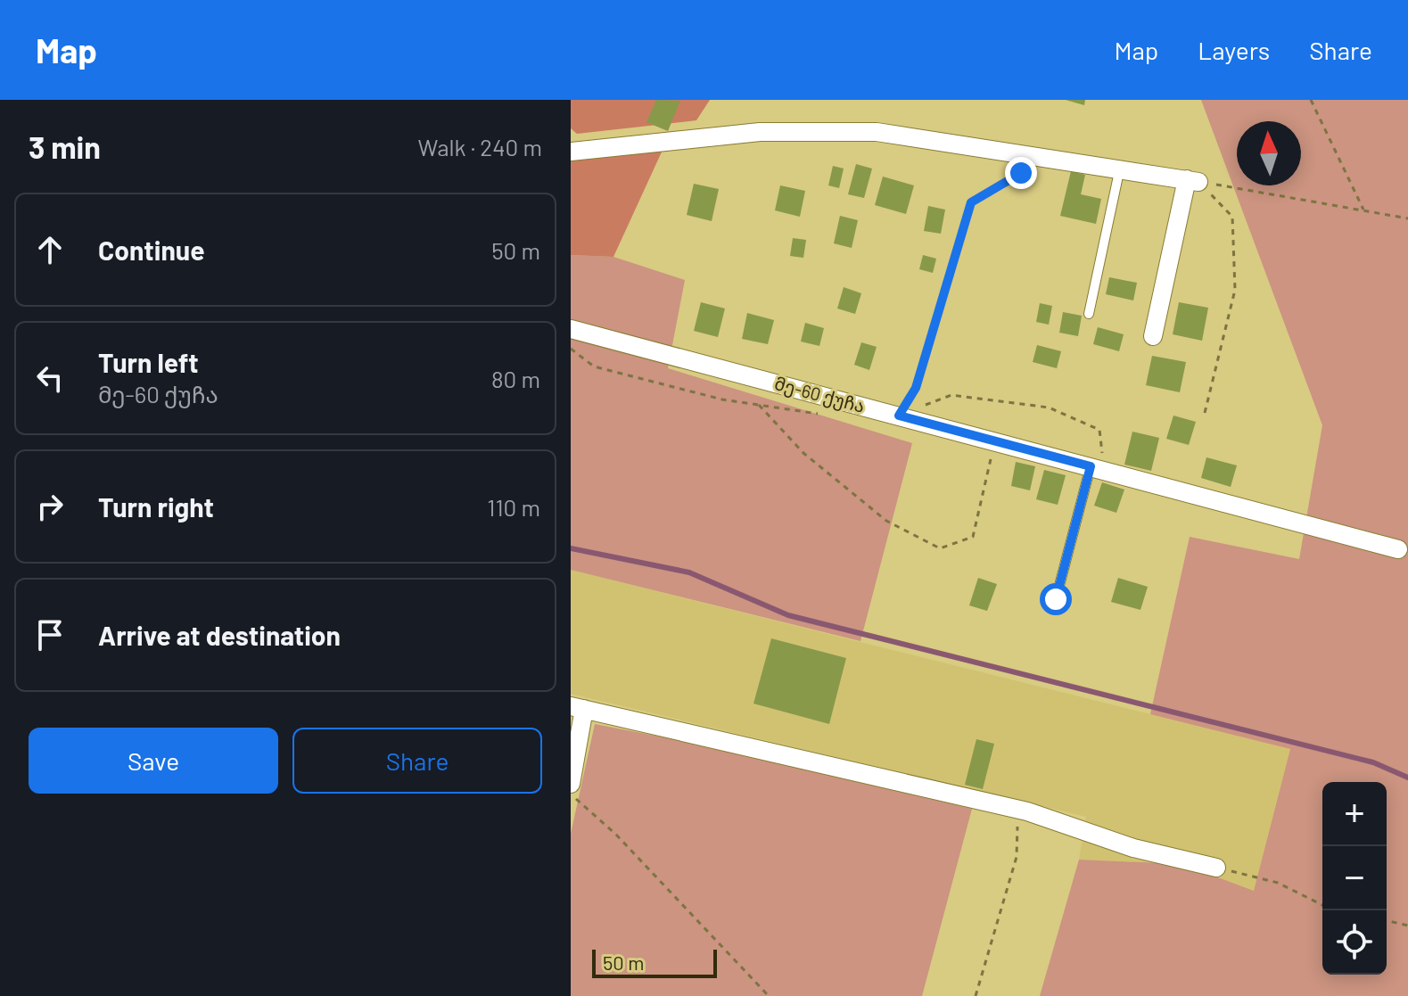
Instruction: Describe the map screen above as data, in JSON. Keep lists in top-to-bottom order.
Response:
{
  "streets": {
    "street": ["მე-60 ქუჩა"]
  },
  "scale_bar": "50 m",
  "north": "top",
  "page": {
    "header": "Map",
    "nav": ["Map", "Layers", "Share"],
    "heading": ["3 min", "Walk · 240 m"],
    "list": [
      ["Continue", "50 m"],
      ["Turn left", "მე-60 ქუჩა", "80 m"],
      ["Turn right", "110 m"],
      "Arrive at destination"
    ],
    "buttons": ["Save", "Share"],
    "map_buttons": ["+", "−"],
    "scale": "50 m"
  }
}
